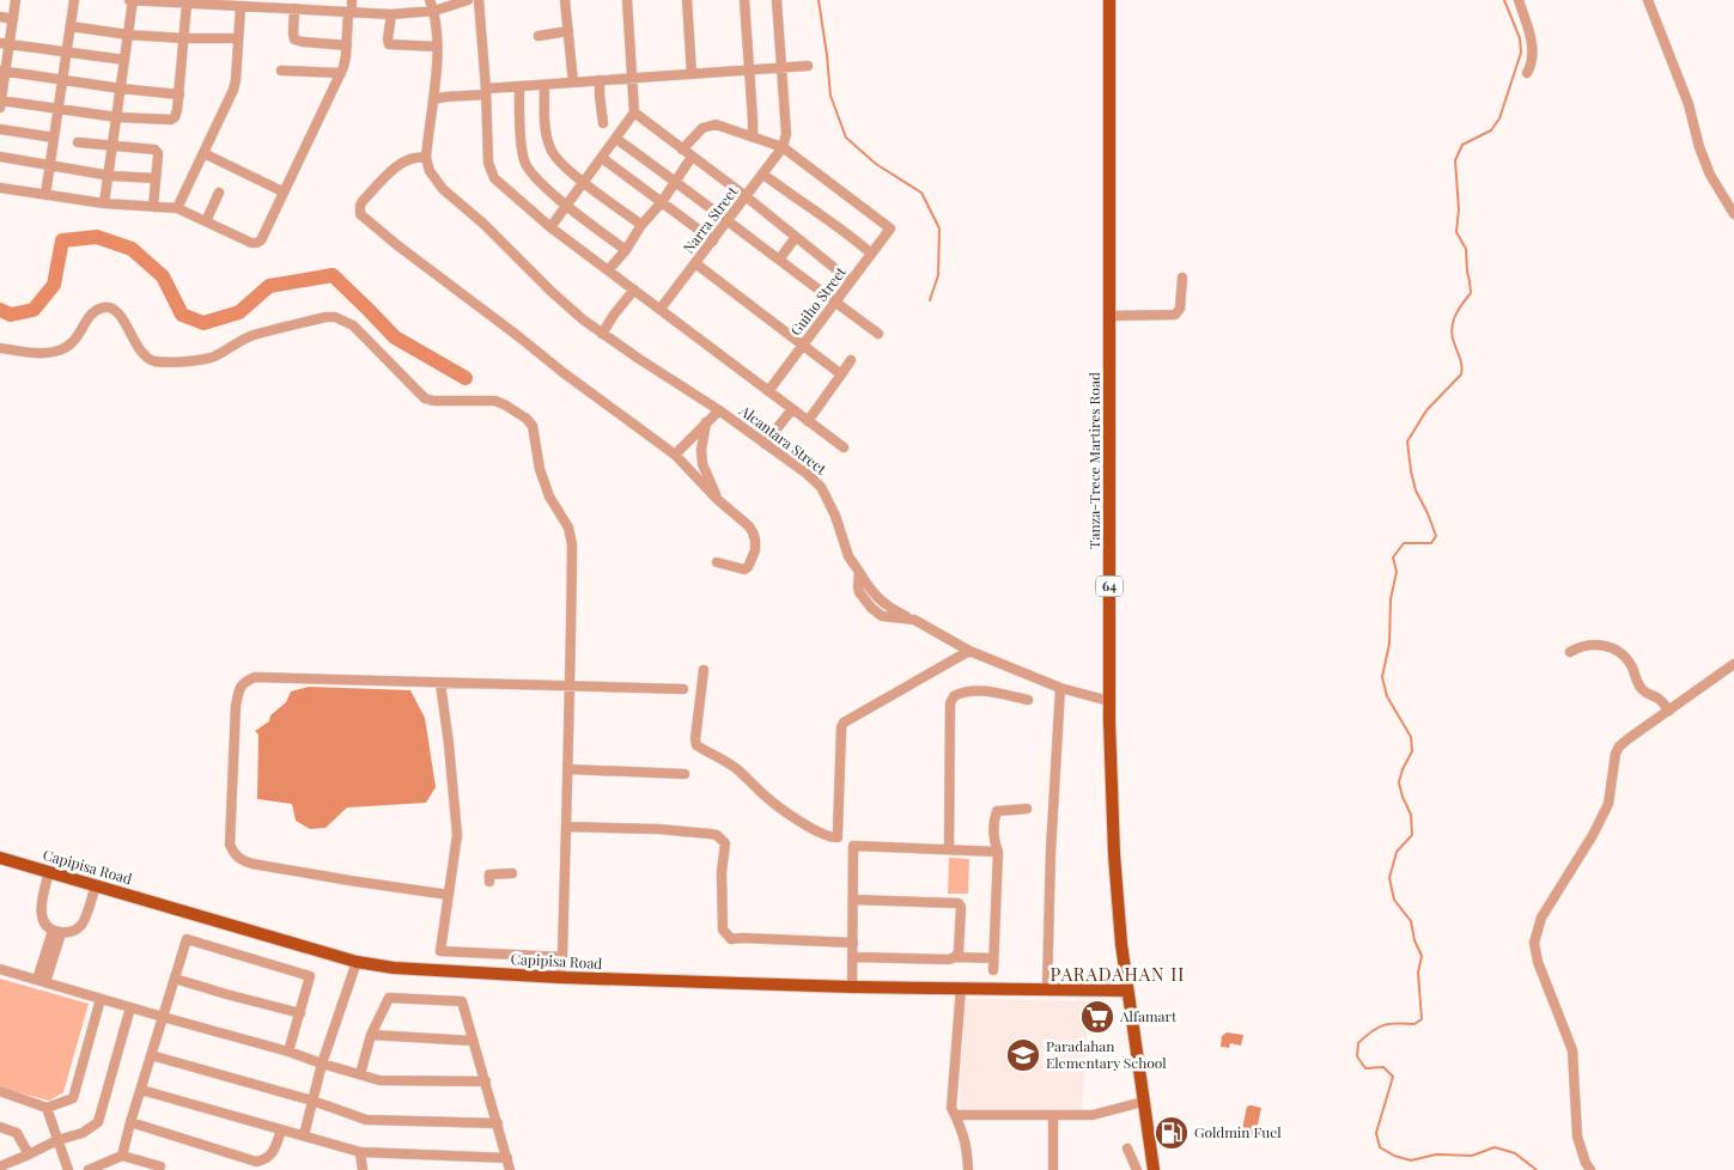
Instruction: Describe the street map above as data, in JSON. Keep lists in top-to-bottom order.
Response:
{
  "streets": {
    "main road": ["Tanza-Trece Martires Road", "64", "Capipisa Road"],
    "street": ["Narra Street", "Guiho Street", "Alcantara Street"]
  },
  "crossings": [
    ["Narra Street", "Guiho Street"],
    ["Alcantara Street", "Tanza-Trece Martires Road"],
    ["Tanza-Trece Martires Road", "Capipisa Road"]
  ],
  "districts": ["PARADAHAN II"],
  "places": {
    "supermarket": ["Alfamart"],
    "school or university": ["Paradahan Elementary School"],
    "fuel station": ["Goldmin Fuel"]
  }
}
